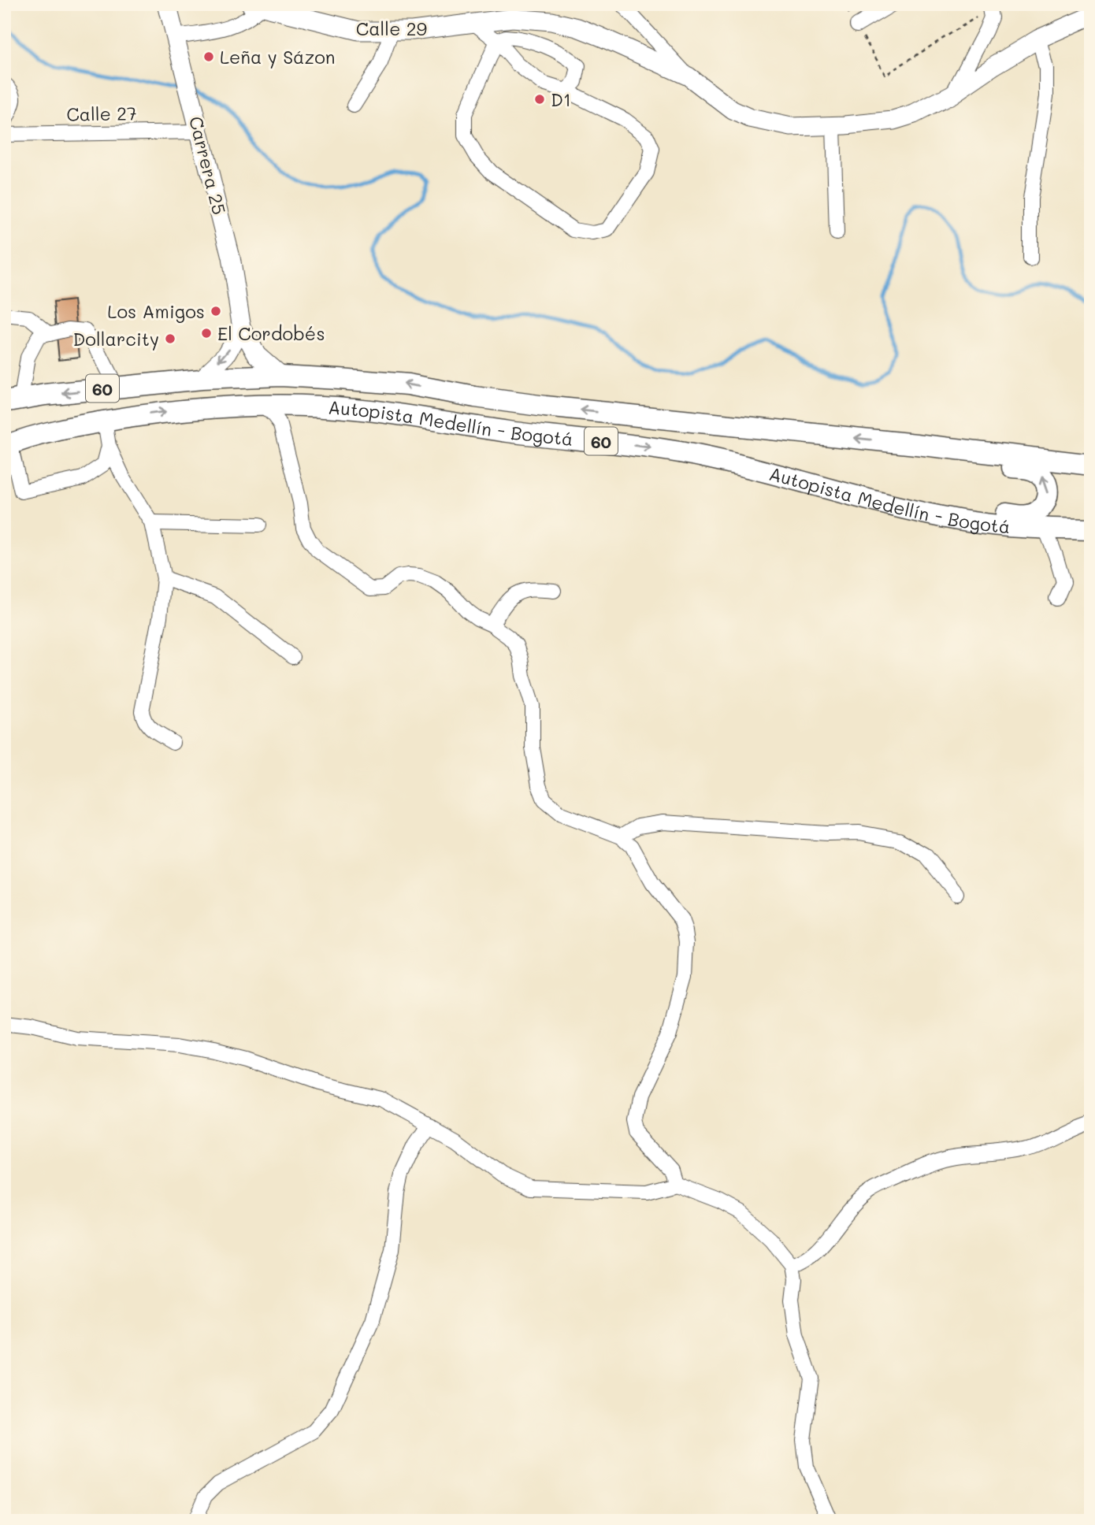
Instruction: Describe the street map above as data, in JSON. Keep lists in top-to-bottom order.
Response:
{
  "streets": {
    "highway": ["60", "Autopista Medellín - Bogotá"],
    "main road": ["Calle 29", "Carrera 25"],
    "street": ["Calle 27"]
  },
  "crossings": [
    ["Calle 27", "Carrera 25"],
    ["Carrera 25", "Autopista Medellín - Bogotá"]
  ],
  "places": [
    "Leña y Sázon",
    "D1",
    "Los Amigos",
    "El Cordobés",
    "Dollarcity"
  ]
}
